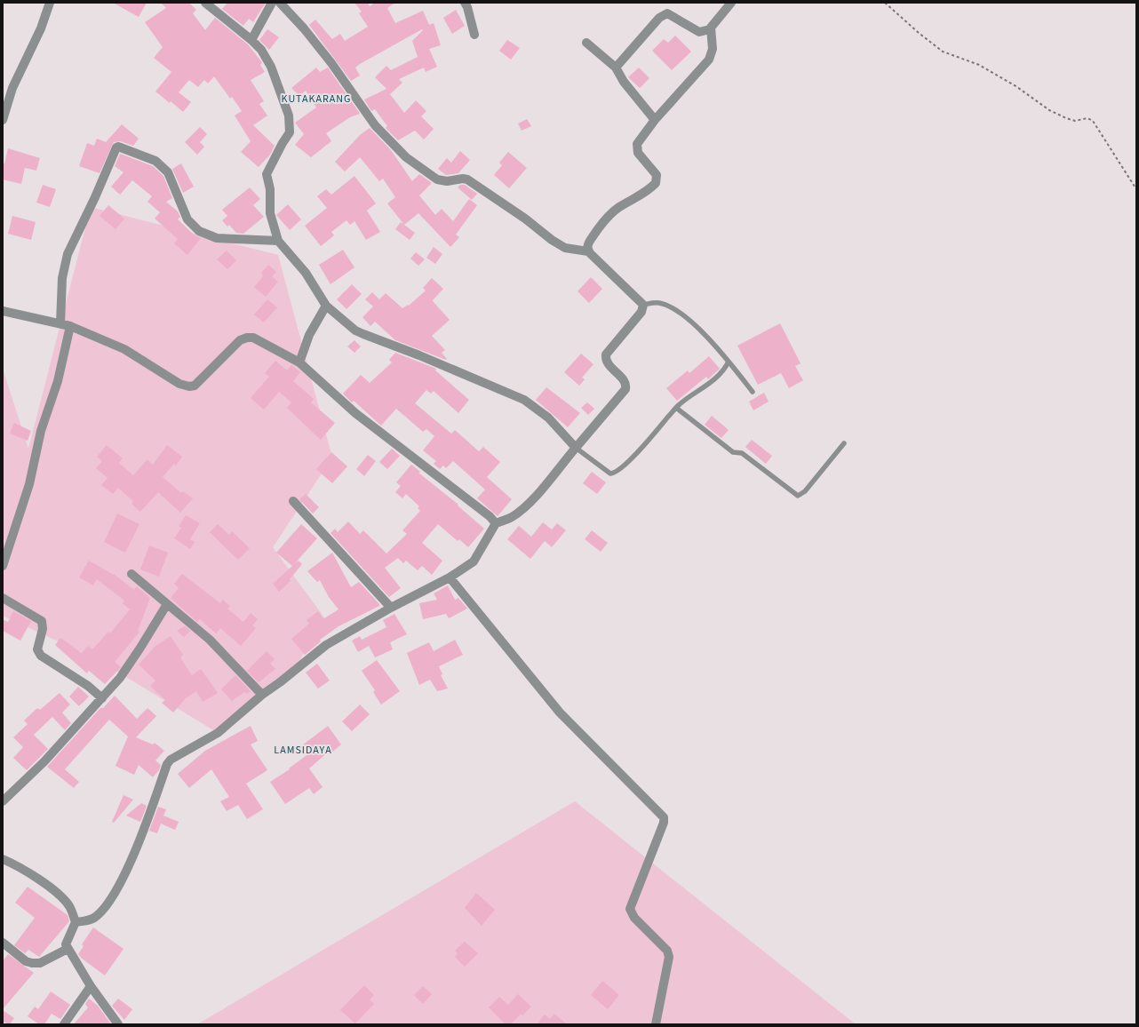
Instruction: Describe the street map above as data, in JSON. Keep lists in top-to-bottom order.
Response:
{
  "districts": ["KUTAKARANG", "LAMSIDAYA"]
}
